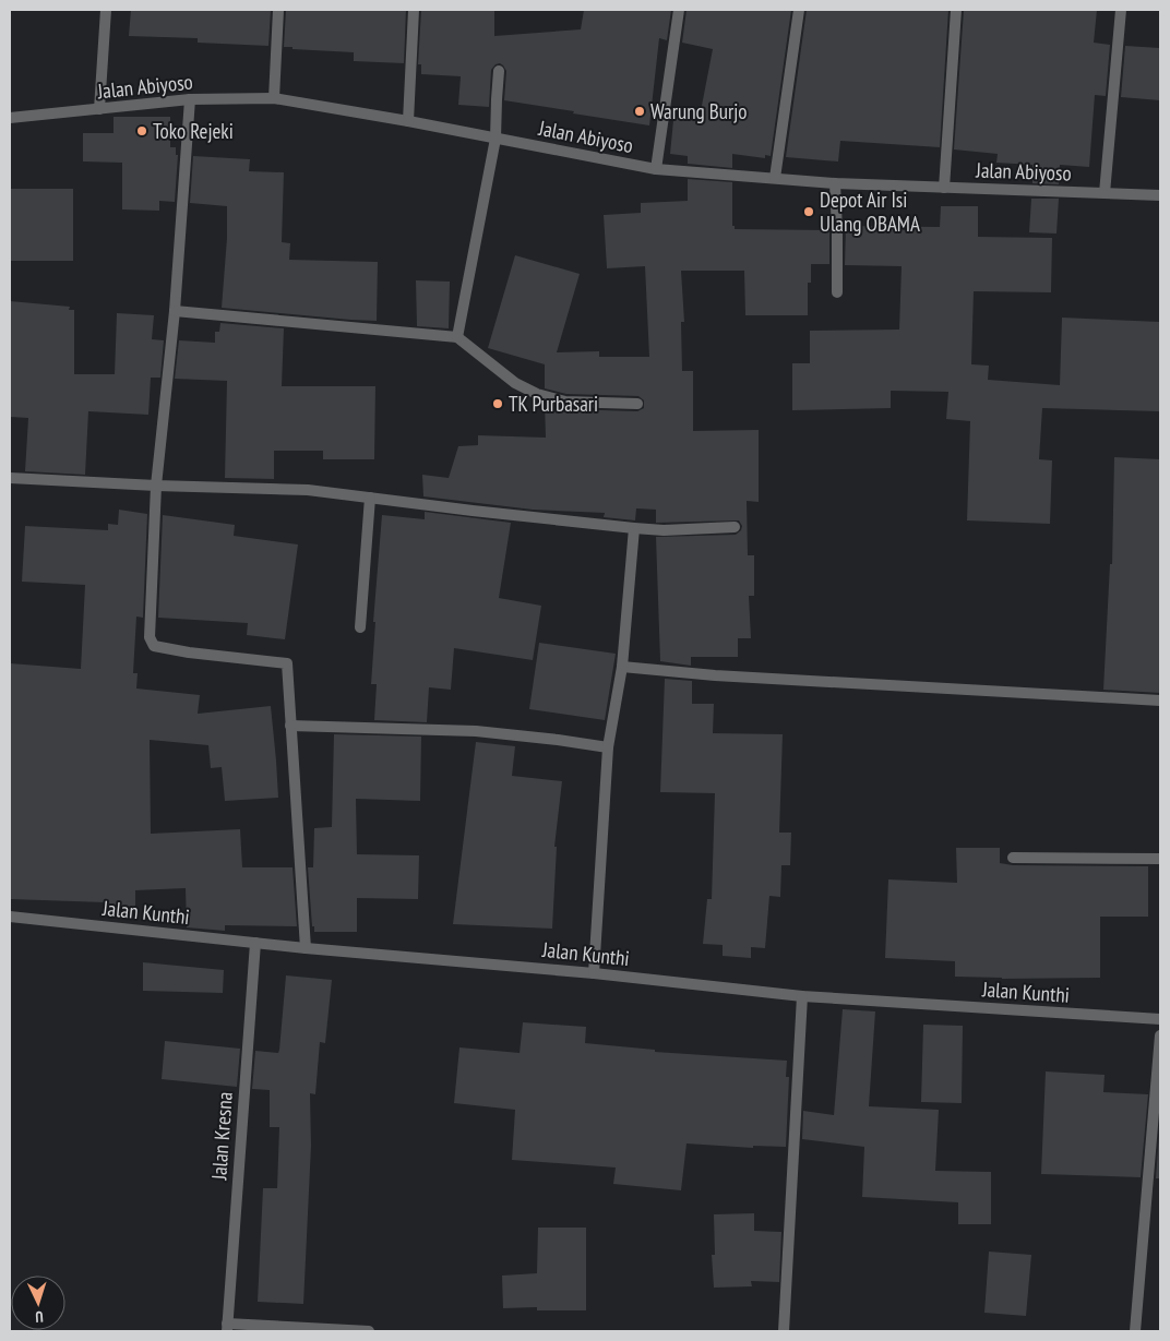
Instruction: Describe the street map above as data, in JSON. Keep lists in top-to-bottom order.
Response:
{
  "streets": {
    "street": ["Jalan Abiyoso", "Jalan Kunthi", "Jalan Kresna"]
  },
  "crossings": [
    ["Jalan Kunthi", "Jalan Kresna"]
  ],
  "places": [
    "Warung Burjo",
    "Toko Rejeki",
    "Depot Air Isi Ulang OBAMA",
    "TK Purbasari"
  ],
  "north": "bottom"
}
